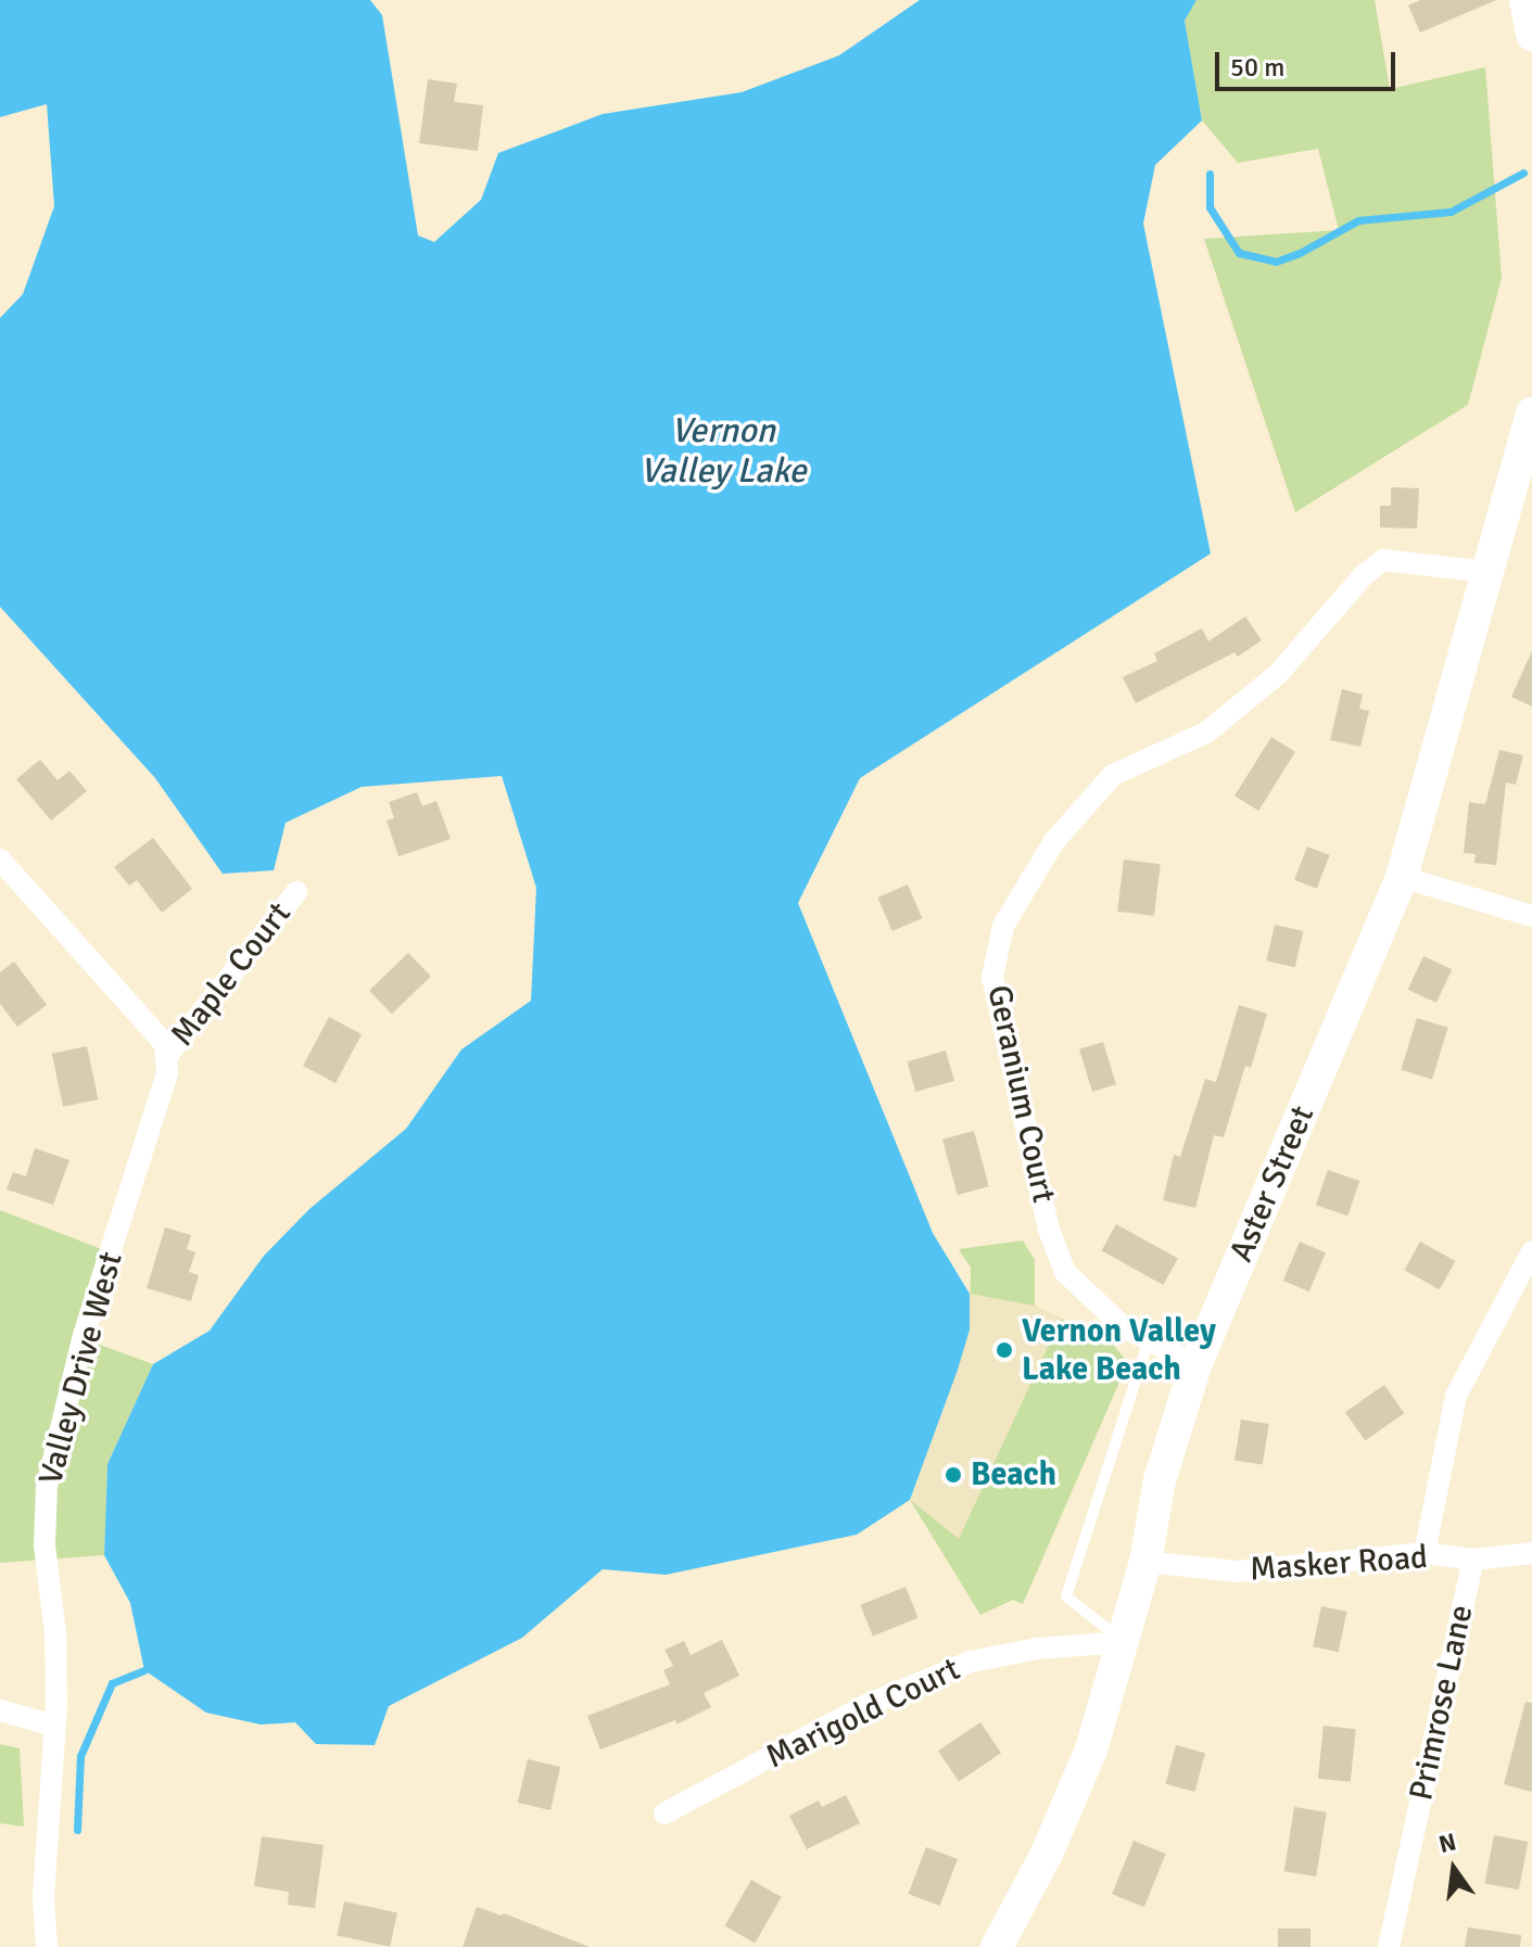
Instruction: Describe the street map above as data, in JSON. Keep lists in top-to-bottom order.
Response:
{
  "streets": {
    "street": [
      "Maple Court",
      "Geranium Court",
      "Aster Street",
      "Valley Drive West",
      "Masker Road",
      "Primrose Lane",
      "Marigold Court"
    ]
  },
  "crossings": [
    ["Maple Court", "Valley Drive West"],
    ["Geranium Court", "Aster Street"],
    ["Aster Street", "Masker Road"],
    ["Aster Street", "Marigold Court"],
    ["Masker Road", "Primrose Lane"]
  ],
  "water": ["Vernon Valley Lake"],
  "places": ["Vernon Valley Lake Beach", "Beach"],
  "scale_bar": "50 m",
  "north": "top"
}
